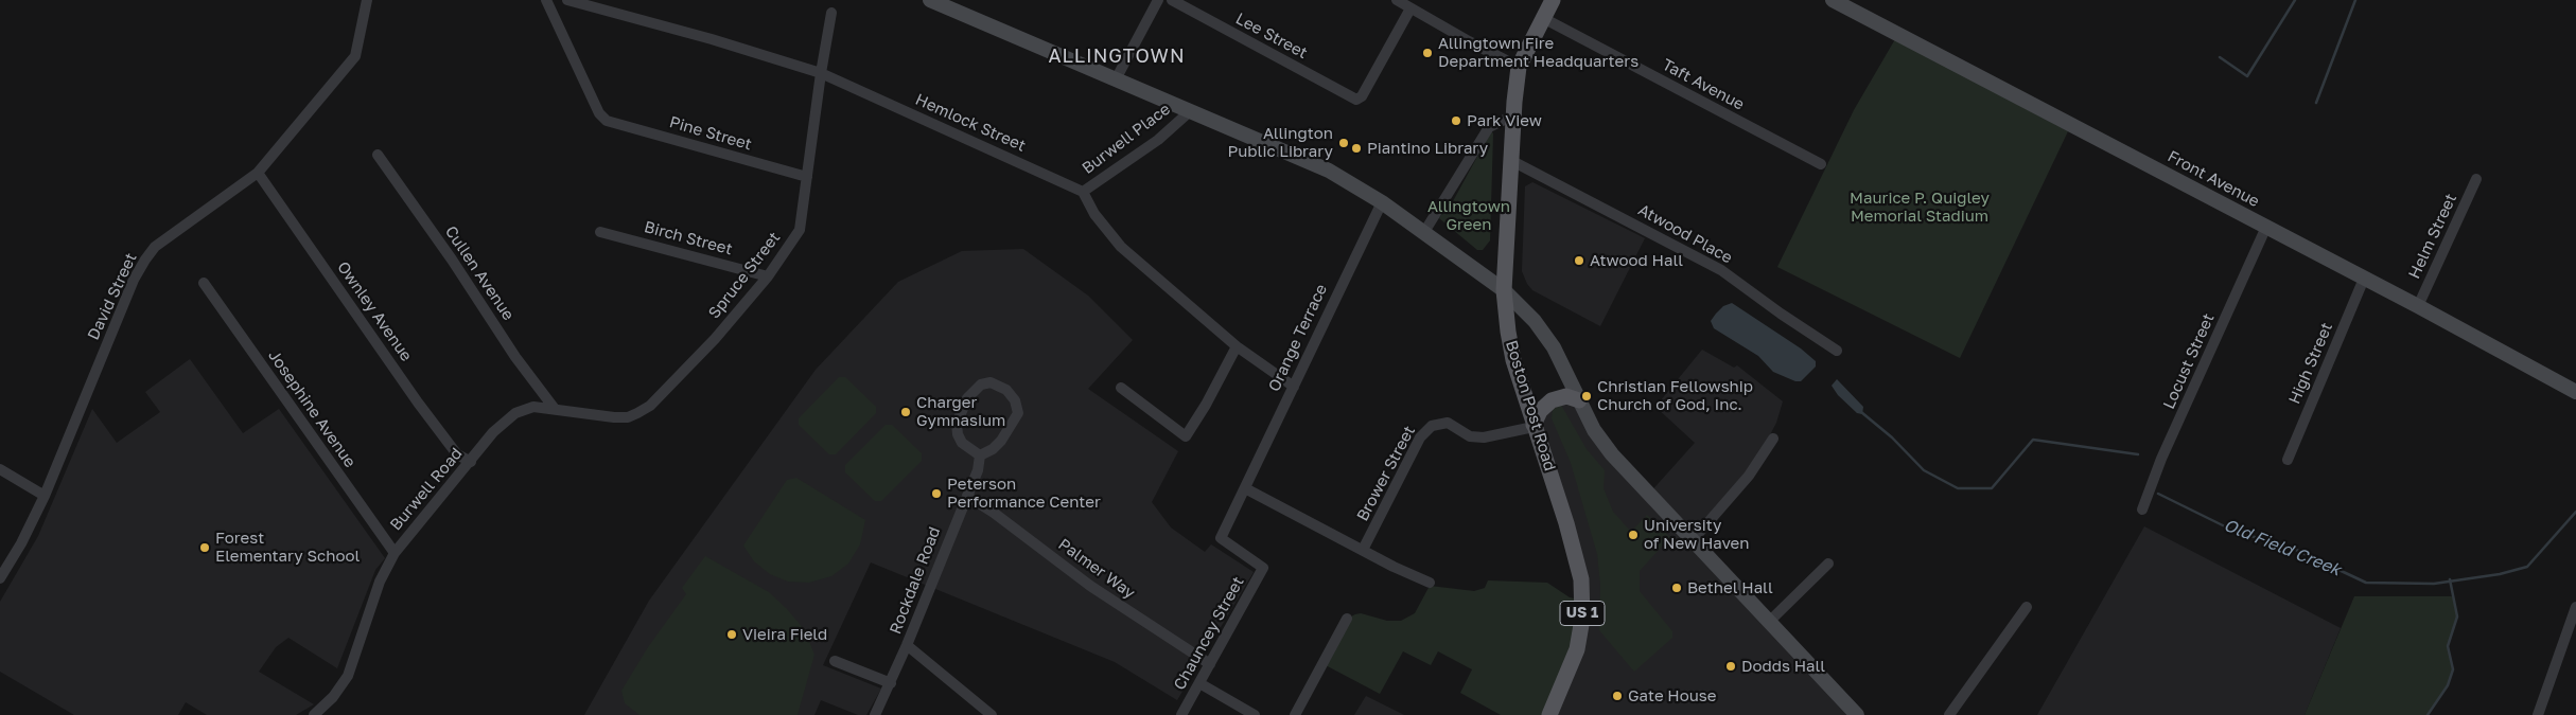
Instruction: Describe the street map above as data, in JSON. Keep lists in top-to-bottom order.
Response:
{
  "streets": {
    "main road": ["Front Avenue", "Boston Post Road", "US 1"],
    "street": [
      "Lee Street",
      "Taft Avenue",
      "Hemlock Street",
      "Pine Street",
      "Burwell Place",
      "Atwood Place",
      "Helm Street",
      "Birch Street",
      "Cullen Avenue",
      "Spruce Street",
      "David Street",
      "Ownley Avenue",
      "Orange Terrace",
      "Locust Street",
      "High Street",
      "Josephine Avenue",
      "Brower Street",
      "Burwell Road",
      "Palmer Way",
      "Rockdale Road",
      "Chauncey Street"
    ]
  },
  "crossings": [
    ["Taft Avenue", "Boston Post Road"],
    ["Hemlock Street", "Burwell Place"],
    ["Hemlock Street", "Spruce Street"],
    ["Pine Street", "Spruce Street"],
    ["Front Avenue", "Helm Street"],
    ["Front Avenue", "Locust Street"],
    ["Front Avenue", "High Street"],
    ["Atwood Place", "Boston Post Road"],
    ["Birch Street", "Spruce Street"],
    ["Cullen Avenue", "Burwell Road"],
    ["Spruce Street", "Burwell Road"],
    ["David Street", "Ownley Avenue"],
    ["Ownley Avenue", "Burwell Road"],
    ["Orange Terrace", "Chauncey Street"],
    ["Boston Post Road", "Brower Street"],
    ["Josephine Avenue", "Burwell Road"],
    ["Palmer Way", "Rockdale Road"],
    ["Palmer Way", "Chauncey Street"]
  ],
  "districts": ["ALLINGTOWN"],
  "water": ["Old Field Creek"],
  "parks": ["Maurice P. Quigley Memorial Stadium", "Allingtown Green"],
  "places": [
    "Allingtown Fire Department Headquarters",
    "Park View",
    "Allington Public Library",
    "Piantino Library",
    "Atwood Hall",
    "Christian Fellowship Church of God, Inc.",
    "Charger Gymnasium",
    "Peterson Performance Center",
    "University of New Haven",
    "Forest Elementary School",
    "Bethel Hall",
    "Vieira Field",
    "Dodds Hall",
    "Gate House"
  ]
}
